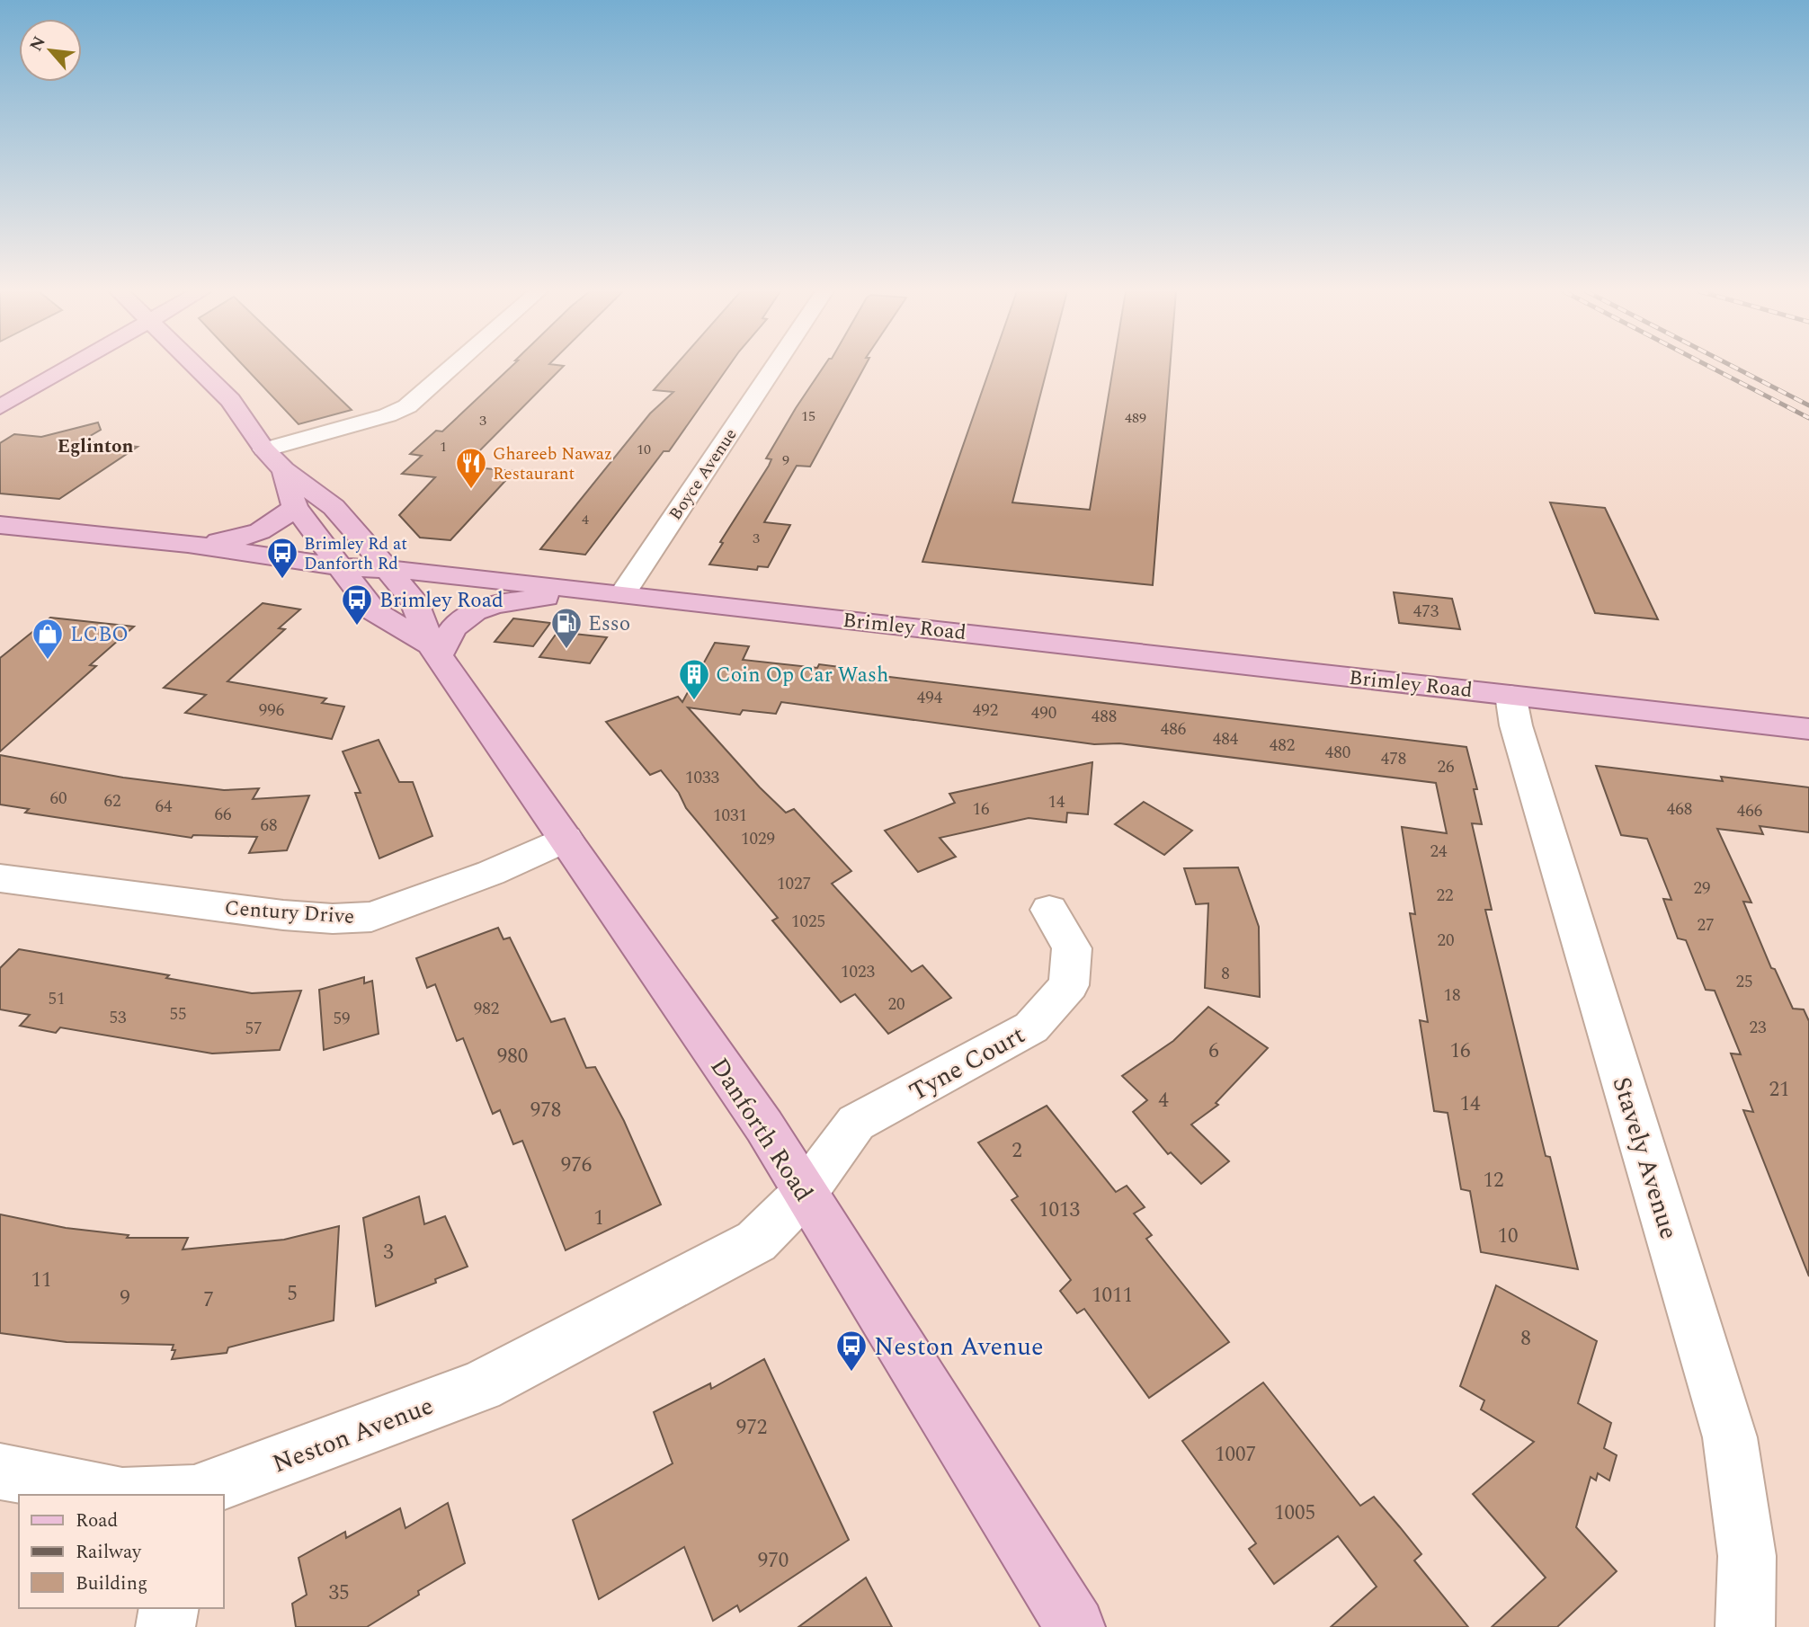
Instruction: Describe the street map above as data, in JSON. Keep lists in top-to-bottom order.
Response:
{
  "streets": {
    "main road": ["Brimley Road", "Danforth Road"],
    "street": [
      "Boyce Avenue",
      "Century Drive",
      "Tyne Court",
      "Stavely Avenue",
      "Neston Avenue"
    ]
  },
  "crossings": [
    ["Boyce Avenue", "Brimley Road"],
    ["Brimley Road", "Danforth Road"],
    ["Brimley Road", "Stavely Avenue"],
    ["Century Drive", "Danforth Road"],
    ["Tyne Court", "Danforth Road"],
    ["Tyne Court", "Neston Avenue"],
    ["Danforth Road", "Neston Avenue"]
  ],
  "districts": ["Eglinton"],
  "places": {
    "restaurant": ["Ghareeb Nawaz Restaurant"],
    "bus stop": ["Brimley Rd at Danforth Rd", "Brimley Road", "Neston Avenue"],
    "fuel station": ["Esso"],
    "shop": ["LCBO"],
    "building": ["Coin Op Car Wash"]
  },
  "house_numbers": [
    "15",
    "489",
    "3",
    "1",
    "10",
    "9",
    "4",
    "3",
    "473",
    "494",
    "996",
    "492",
    "490",
    "488",
    "486",
    "484",
    "482",
    "480",
    "478",
    "26",
    "1033",
    "60",
    "62",
    "14",
    "64",
    "16",
    "468",
    "466",
    "66",
    "1031",
    "68",
    "1029",
    "24",
    "1027",
    "29",
    "22",
    "1025",
    "27",
    "20",
    "1023",
    "8",
    "25",
    "18",
    "51",
    "20",
    "982",
    "55",
    "53",
    "59",
    "23",
    "57",
    "6",
    "16",
    "980",
    "21",
    "4",
    "14",
    "978",
    "2",
    "976",
    "12",
    "1013",
    "1",
    "10",
    "3",
    "11",
    "5",
    "1011",
    "9",
    "7",
    "8",
    "972",
    "1007",
    "1005",
    "970",
    "35"
  ],
  "legend": ["Road", "Railway", "Building"],
  "north": "top left"
}
